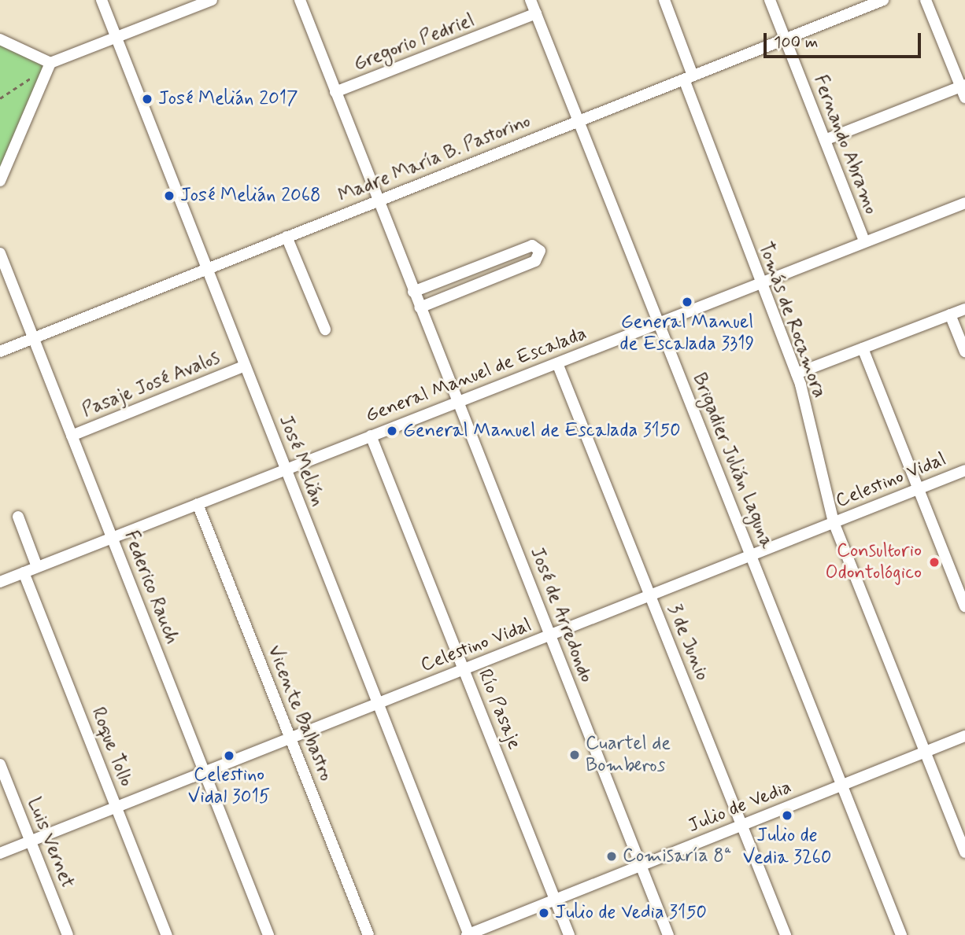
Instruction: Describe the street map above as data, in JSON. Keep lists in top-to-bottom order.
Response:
{
  "streets": {
    "street": [
      "Gregorio Pedriel",
      "Fernando Abramo",
      "Madre María B. Pastorino",
      "Tomás de Rocamora",
      "General Manuel de Escalada",
      "Pasaje José Avalos",
      "José Melián",
      "Brigadier Julián Laguna",
      "Celestino Vidal",
      "Federico Rauch",
      "José de Arredondo",
      "3 de Junio",
      "Río Pasaje",
      "Vicente Balbastro",
      "Roque Tollo",
      "Julio de Vedia",
      "Luis Vernet"
    ]
  },
  "crossings": [
    ["Gregorio Pedriel", "Brigadier Julián Laguna"],
    ["Gregorio Pedriel", "José de Arredondo"],
    ["Fernando Abramo", "Madre María B. Pastorino"],
    ["Fernando Abramo", "General Manuel de Escalada"],
    ["Madre María B. Pastorino", "Tomás de Rocamora"],
    ["Madre María B. Pastorino", "José Melián"],
    ["Madre María B. Pastorino", "Brigadier Julián Laguna"],
    ["Madre María B. Pastorino", "Federico Rauch"],
    ["Madre María B. Pastorino", "José de Arredondo"],
    ["Tomás de Rocamora", "General Manuel de Escalada"],
    ["Tomás de Rocamora", "Celestino Vidal"],
    ["Tomás de Rocamora", "Julio de Vedia"],
    ["General Manuel de Escalada", "José Melián"],
    ["General Manuel de Escalada", "Brigadier Julián Laguna"],
    ["General Manuel de Escalada", "Federico Rauch"],
    ["General Manuel de Escalada", "José de Arredondo"],
    ["General Manuel de Escalada", "3 de Junio"],
    ["General Manuel de Escalada", "Río Pasaje"],
    ["General Manuel de Escalada", "Vicente Balbastro"],
    ["General Manuel de Escalada", "Roque Tollo"],
    ["Pasaje José Avalos", "José Melián"],
    ["Pasaje José Avalos", "Federico Rauch"],
    ["José Melián", "Celestino Vidal"],
    ["José Melián", "Julio de Vedia"],
    ["Brigadier Julián Laguna", "Celestino Vidal"],
    ["Brigadier Julián Laguna", "Julio de Vedia"],
    ["Celestino Vidal", "Federico Rauch"],
    ["Celestino Vidal", "José de Arredondo"],
    ["Celestino Vidal", "3 de Junio"],
    ["Celestino Vidal", "Río Pasaje"],
    ["Celestino Vidal", "Vicente Balbastro"],
    ["Celestino Vidal", "Roque Tollo"],
    ["Celestino Vidal", "Luis Vernet"],
    ["José de Arredondo", "Julio de Vedia"],
    ["3 de Junio", "Julio de Vedia"],
    ["Río Pasaje", "Julio de Vedia"]
  ],
  "places": [
    "José Melián 2017",
    "José Melián 2068",
    "General Manuel de Escalada 3319",
    "General Manuel de Escalada 3150",
    "Consultorio Odontológico",
    "Cuartel de Bomberos",
    "Celestino Vidal 3015",
    "Julio de Vedia 3260",
    "Comisaría 8ª",
    "Julio de Vedia 3150"
  ],
  "scale_bar": "100 m"
}
